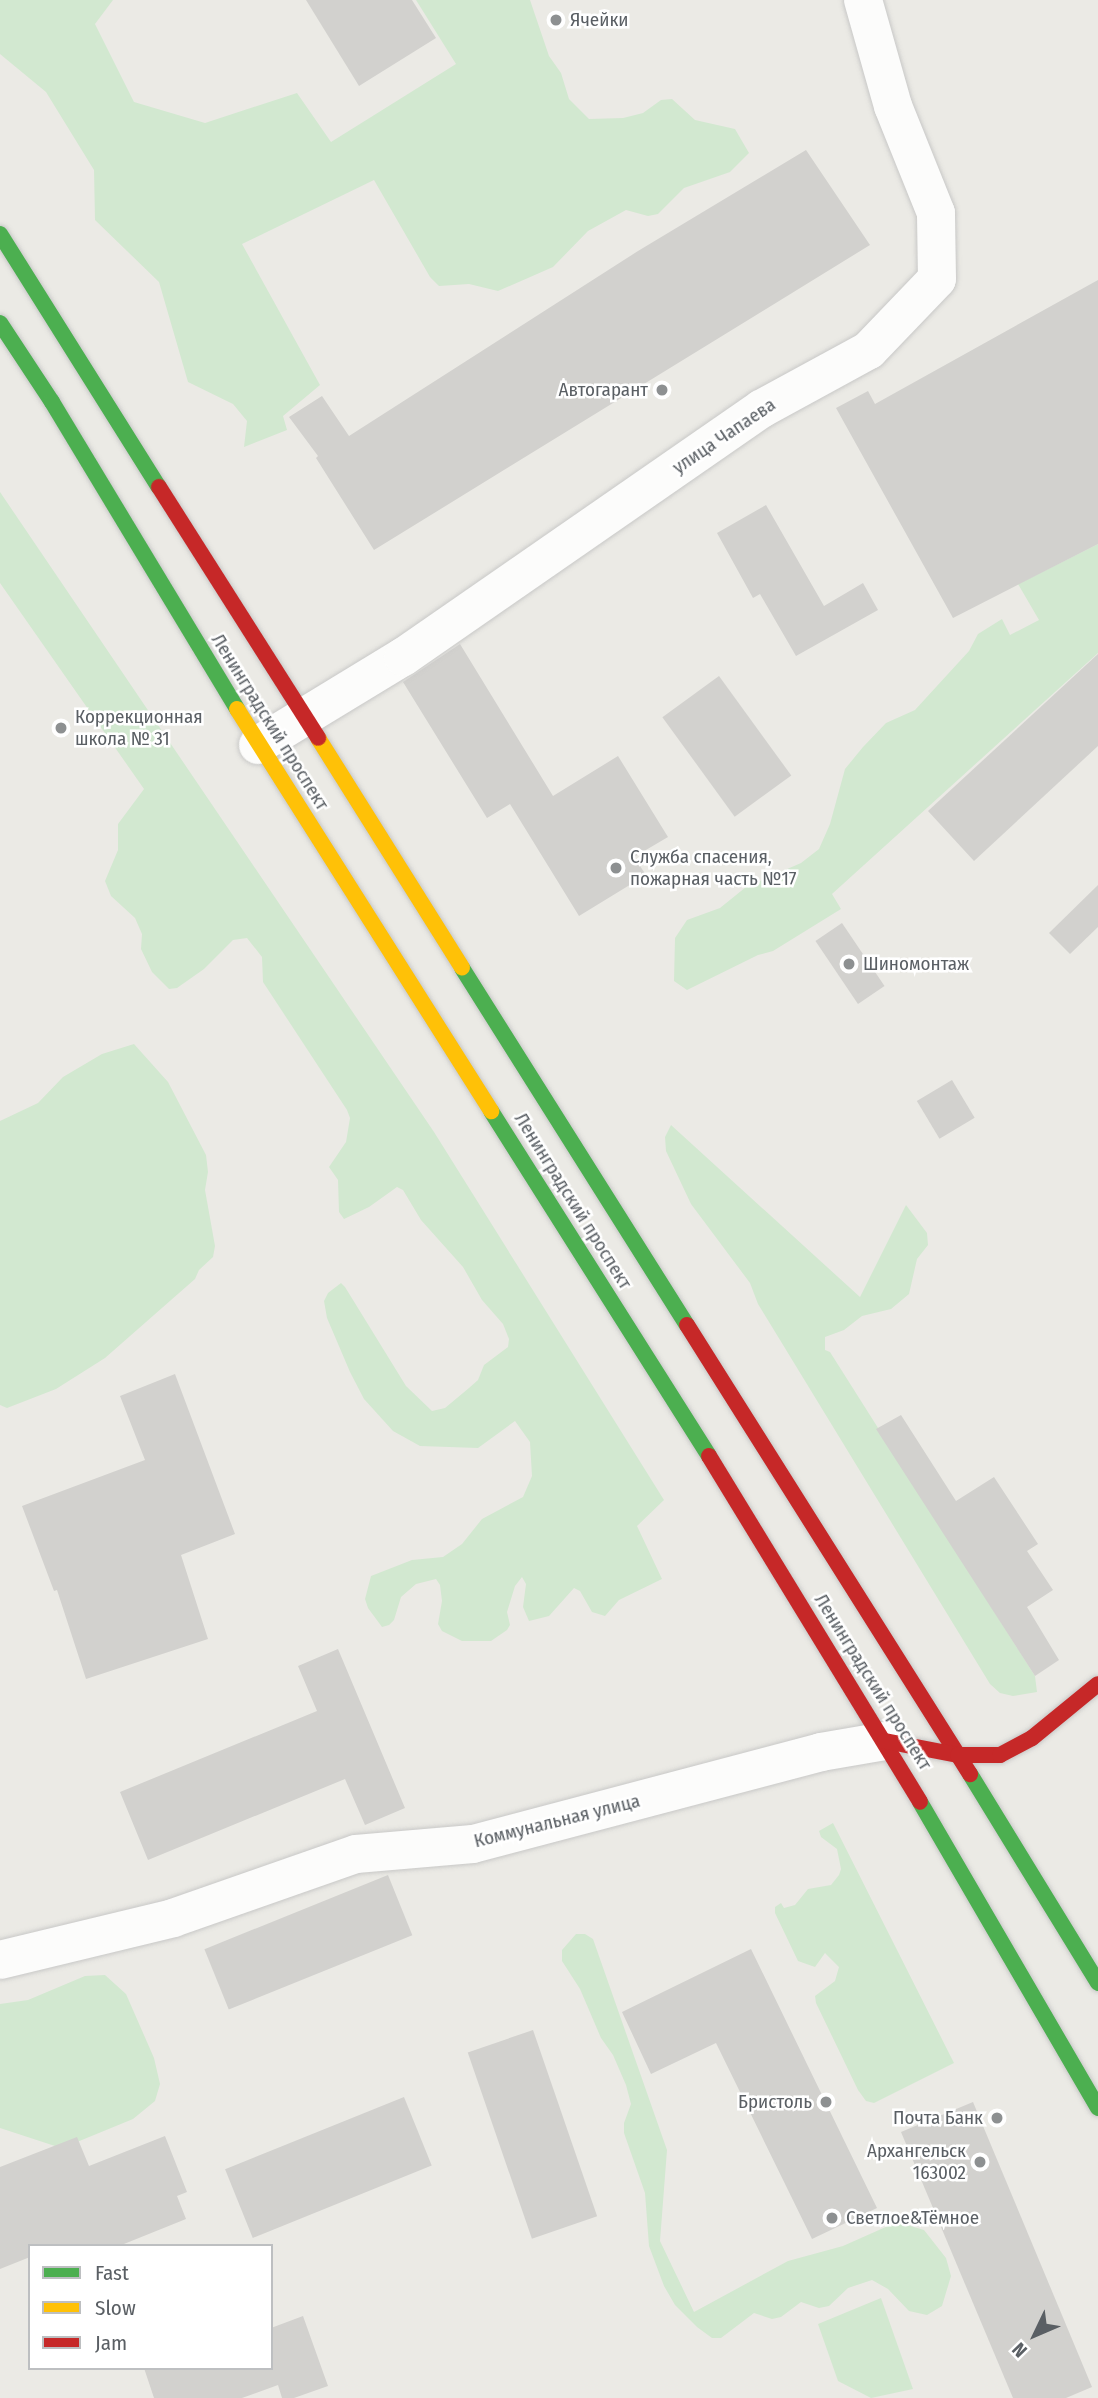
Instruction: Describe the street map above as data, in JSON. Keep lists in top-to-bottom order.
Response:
{
  "streets": {
    "main road": ["Ленинградский проспект", "Коммунальная улица"],
    "street": ["улица Чапаева"]
  },
  "crossings": [
    ["улица Чапаева", "Ленинградский проспект"],
    ["Ленинградский проспект", "Коммунальная улица"]
  ],
  "places": [
    "Ячейки",
    "Автогарант",
    "Коррекционная школа № 31",
    "Служба спасения, пожарная часть №17",
    "Шиномонтаж",
    "Бристоль",
    "Почта Банк",
    "Архангельск 163002",
    "Светлое&Тёмное"
  ],
  "legend": ["Fast", "Slow", "Jam"],
  "north": "bottom left"
}
